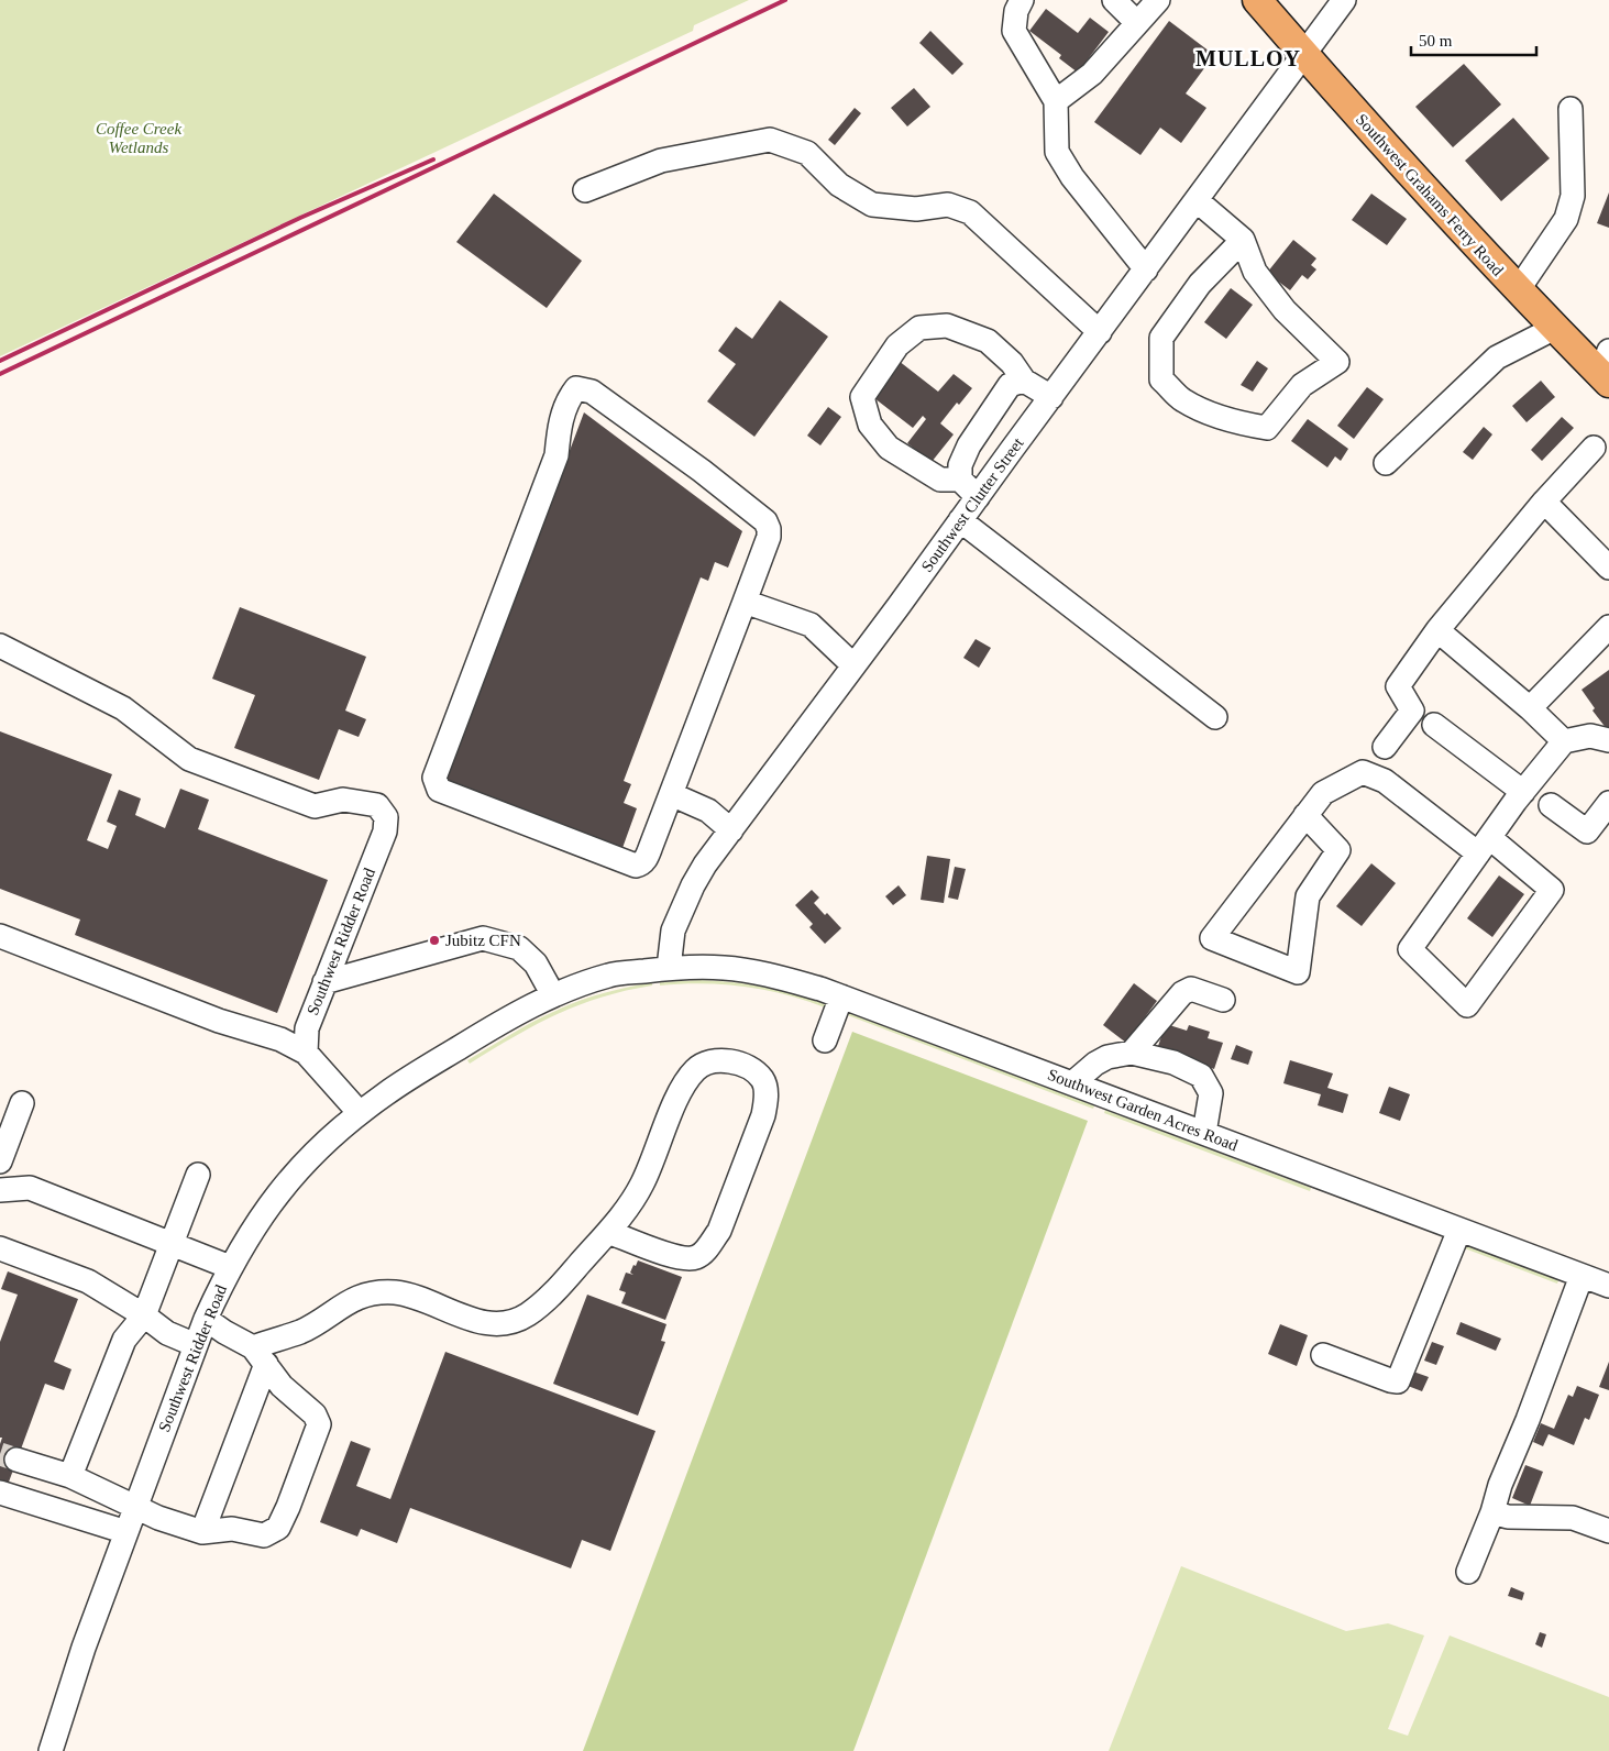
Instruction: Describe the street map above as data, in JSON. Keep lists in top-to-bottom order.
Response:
{
  "streets": {
    "main road": ["Southwest Grahams Ferry Road"],
    "street": ["Southwest Clutter Street", "Southwest Ridder Road", "Southwest Garden Acres Road"]
  },
  "crossings": [
    ["Southwest Grahams Ferry Road", "Southwest Clutter Street"],
    ["Southwest Clutter Street", "Southwest Ridder Road"],
    ["Southwest Clutter Street", "Southwest Garden Acres Road"],
    ["Southwest Ridder Road", "Southwest Garden Acres Road"]
  ],
  "districts": ["MULLOY"],
  "parks": ["Coffee Creek Wetlands"],
  "places": ["Jubitz CFN"],
  "scale_bar": "50 m"
}
